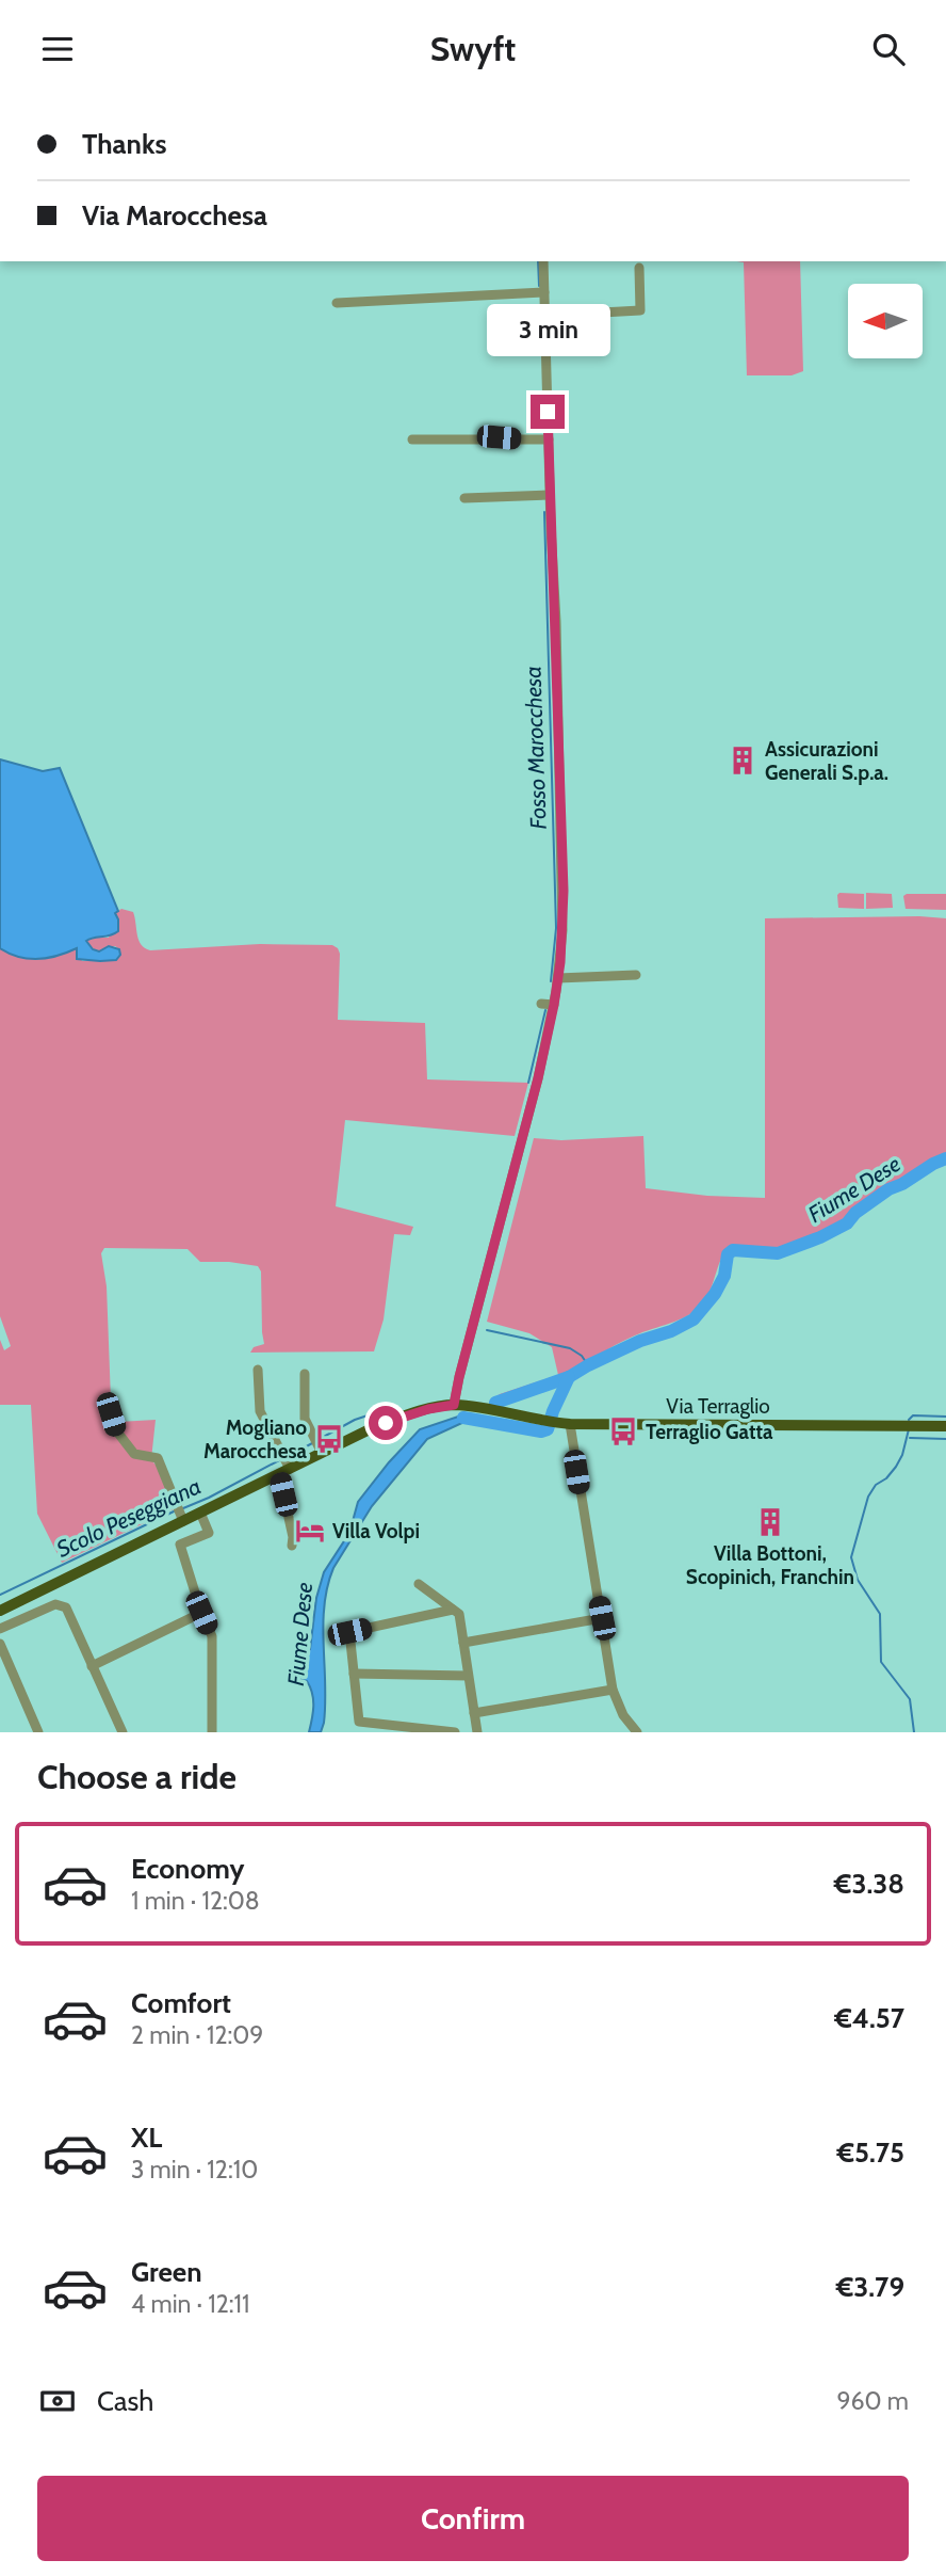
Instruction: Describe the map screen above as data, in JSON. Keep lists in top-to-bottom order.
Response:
{
  "streets": {
    "main road": ["Via Terraglio"]
  },
  "water": ["Fosso Marocchesa", "Fiume Dese", "Scolo Peseggiana"],
  "places": {
    "building": ["Assicurazioni Generali S.p.a.", "Villa Bottoni, Scopinich, Franchin"],
    "bus stop": ["Terraglio Gatta", "Mogliano Marocchesa"],
    "hotel": ["Villa Volpi"]
  },
  "north": "left",
  "page": {
    "header": "Swyft",
    "banner": ["Thanks", "Via Marocchesa"],
    "bubble": "3 min",
    "heading": "Choose a ride",
    "list": [
      {
        "name": "Economy",
        "note": "1 min · 12:08",
        "value": "€3.38"
      },
      {
        "name": "Comfort",
        "note": "2 min · 12:09",
        "value": "€4.57"
      },
      {
        "name": "XL",
        "note": "3 min · 12:10",
        "value": "€5.75"
      },
      {
        "name": "Green",
        "note": "4 min · 12:11",
        "value": "€3.79"
      }
    ],
    "pay": ["Cash", "960 m"],
    "buttons": "Confirm"
  }
}
